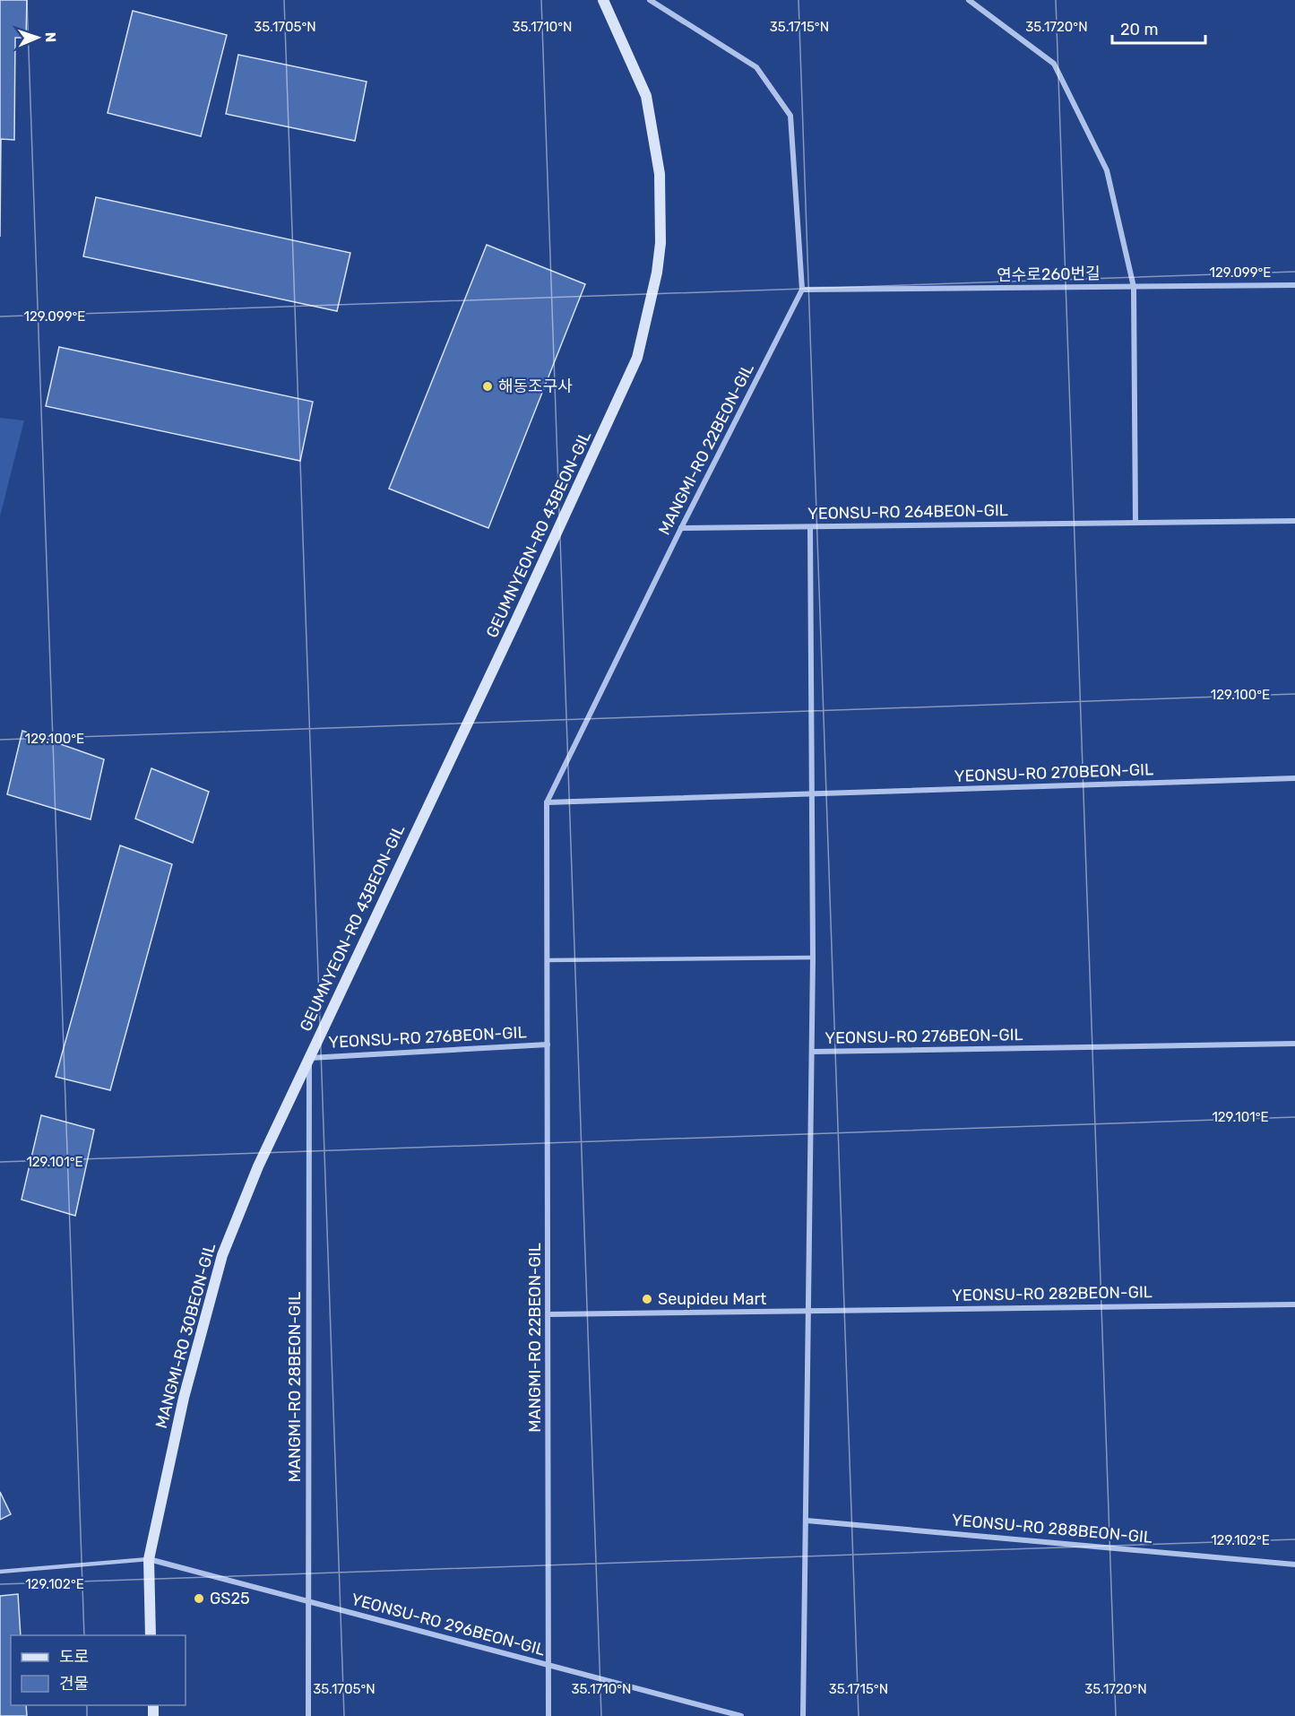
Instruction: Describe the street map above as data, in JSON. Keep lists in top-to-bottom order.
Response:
{
  "streets": {
    "street": [
      "연수로260번길",
      "MANGMI-RO 22BEON-GIL",
      "YEONSU-RO 264BEON-GIL",
      "GEUMNYEON-RO 43BEON-GIL",
      "YEONSU-RO 270BEON-GIL",
      "YEONSU-RO 276BEON-GIL",
      "YEONSU-RO 282BEON-GIL",
      "MANGMI-RO 30BEON-GIL",
      "MANGMI-RO 28BEON-GIL",
      "YEONSU-RO 288BEON-GIL",
      "YEONSU-RO 296BEON-GIL"
    ]
  },
  "crossings": [
    ["연수로260번길", "MANGMI-RO 22BEON-GIL"],
    ["MANGMI-RO 22BEON-GIL", "YEONSU-RO 264BEON-GIL"],
    ["MANGMI-RO 22BEON-GIL", "YEONSU-RO 270BEON-GIL"],
    ["MANGMI-RO 22BEON-GIL", "YEONSU-RO 276BEON-GIL"],
    ["MANGMI-RO 22BEON-GIL", "YEONSU-RO 282BEON-GIL"],
    ["MANGMI-RO 22BEON-GIL", "YEONSU-RO 296BEON-GIL"],
    ["GEUMNYEON-RO 43BEON-GIL", "YEONSU-RO 276BEON-GIL"],
    ["GEUMNYEON-RO 43BEON-GIL", "MANGMI-RO 30BEON-GIL"],
    ["GEUMNYEON-RO 43BEON-GIL", "MANGMI-RO 28BEON-GIL"],
    ["YEONSU-RO 270BEON-GIL", "YEONSU-RO 276BEON-GIL"],
    ["YEONSU-RO 276BEON-GIL", "MANGMI-RO 30BEON-GIL"],
    ["YEONSU-RO 276BEON-GIL", "MANGMI-RO 28BEON-GIL"],
    ["MANGMI-RO 30BEON-GIL", "MANGMI-RO 28BEON-GIL"],
    ["MANGMI-RO 30BEON-GIL", "YEONSU-RO 296BEON-GIL"],
    ["MANGMI-RO 28BEON-GIL", "YEONSU-RO 296BEON-GIL"]
  ],
  "places": ["해동조구사", "Seupideu Mart", "GS25"],
  "legend": ["도로", "건물"],
  "scale_bar": "20 m",
  "north": "right",
  "coordinates": [
    "35.1705°N",
    "35.1710°N",
    "35.1715°N",
    "35.1720°N",
    "129.099°E",
    "129.100°E",
    "129.101°E",
    "129.102°E"
  ]
}
